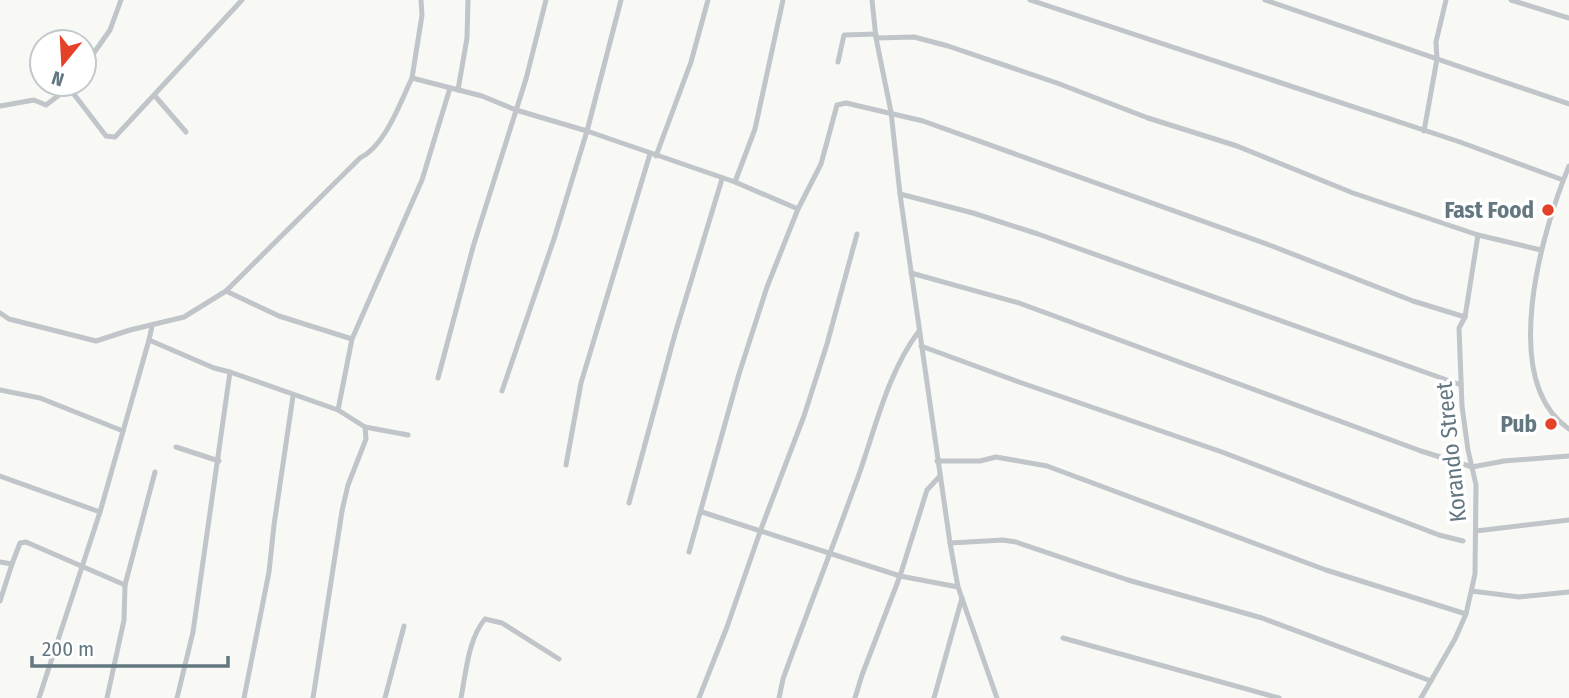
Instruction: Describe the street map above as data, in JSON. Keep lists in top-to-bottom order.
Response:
{
  "streets": {
    "street": ["Korando Street"]
  },
  "places": ["Fast Food", "Pub"],
  "scale_bar": "200 m",
  "north": "bottom"
}
